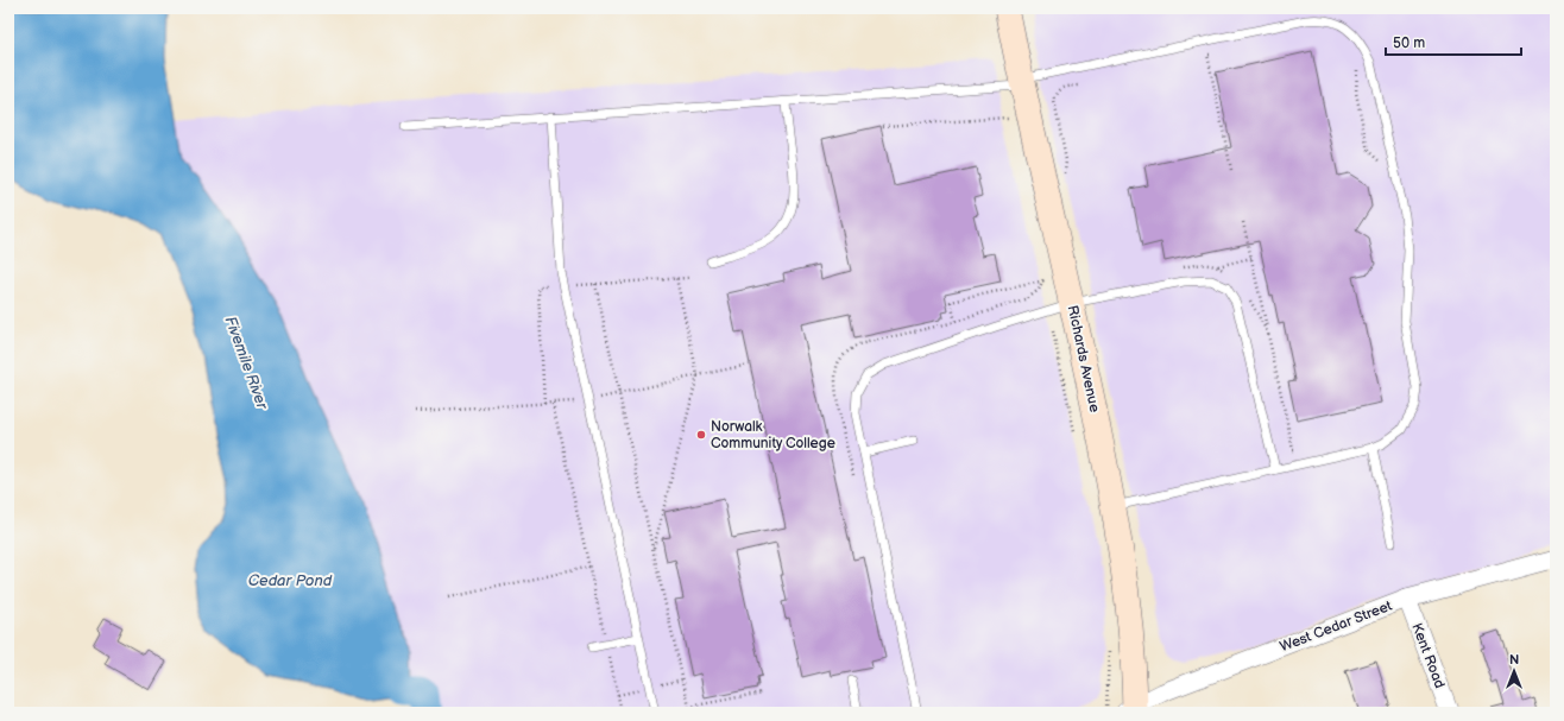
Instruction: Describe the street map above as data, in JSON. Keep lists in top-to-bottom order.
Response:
{
  "streets": {
    "street": ["Richards Avenue", "West Cedar Street", "Kent Road"]
  },
  "crossings": [
    ["Richards Avenue", "West Cedar Street"],
    ["West Cedar Street", "Kent Road"]
  ],
  "water": ["Fivemile River", "Cedar Pond"],
  "places": ["Norwalk Community College"],
  "scale_bar": "50 m",
  "north": "top"
}
